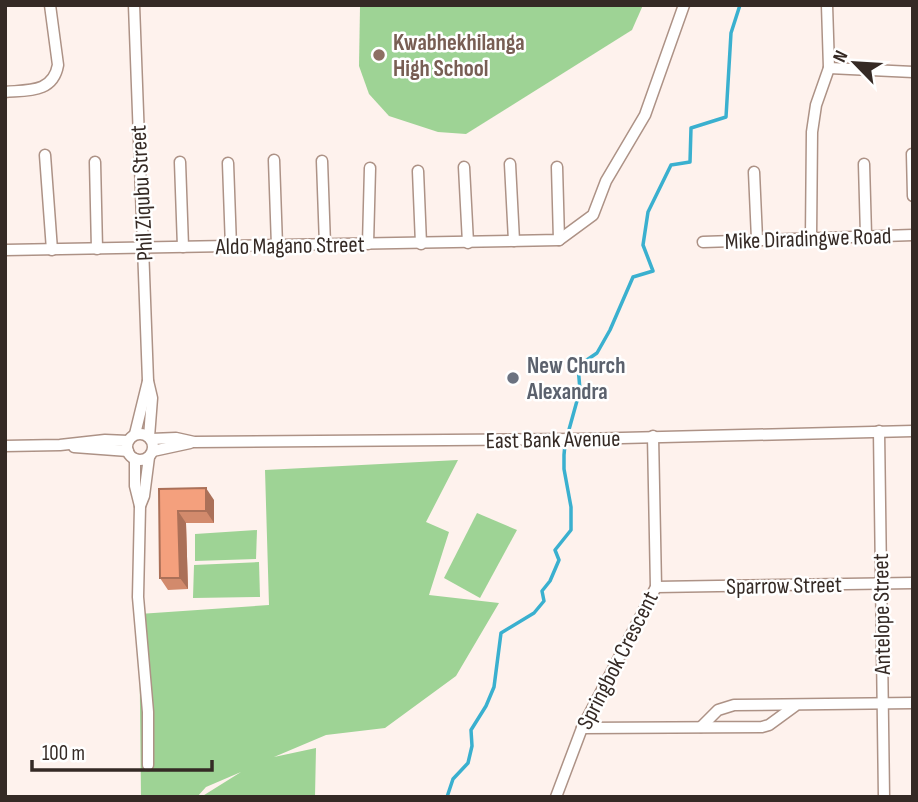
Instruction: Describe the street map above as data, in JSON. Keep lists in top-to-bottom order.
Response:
{
  "streets": {
    "street": [
      "Phil Ziqubu Street",
      "Mike Diradingwe Road",
      "Aldo Magano Street",
      "East Bank Avenue",
      "Sparrow Street",
      "Antelope Street",
      "Springbok Crescent"
    ]
  },
  "crossings": [
    ["Phil Ziqubu Street", "Aldo Magano Street"],
    ["Phil Ziqubu Street", "East Bank Avenue"],
    ["East Bank Avenue", "Antelope Street"],
    ["East Bank Avenue", "Springbok Crescent"],
    ["Sparrow Street", "Antelope Street"],
    ["Sparrow Street", "Springbok Crescent"]
  ],
  "places": ["Kwabhekhilanga High School", "New Church Alexandra"],
  "scale_bar": "100 m",
  "north": "top left"
}
